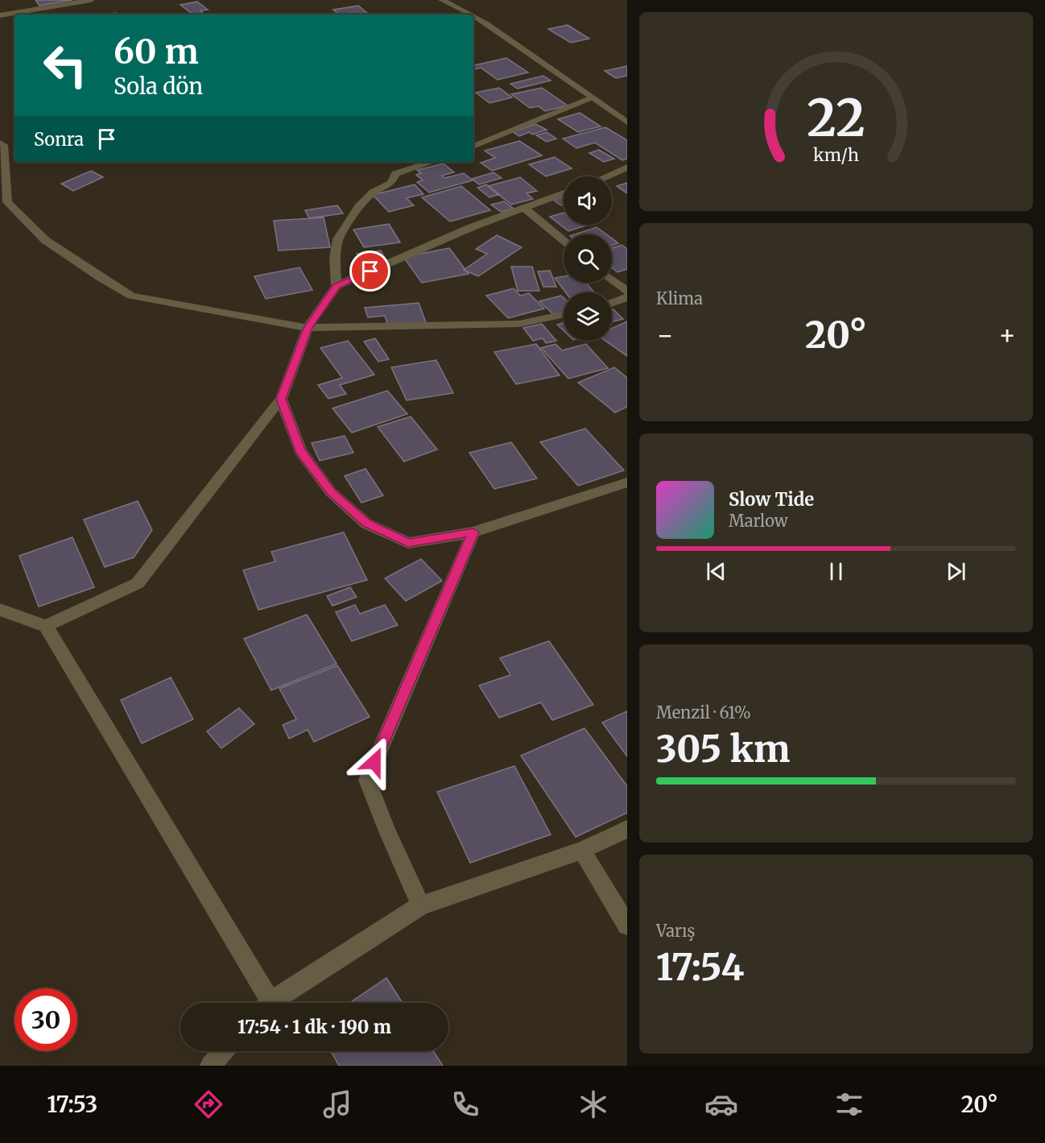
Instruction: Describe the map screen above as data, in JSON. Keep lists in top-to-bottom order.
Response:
{
  "page": {
    "turn": ["60 m", "Sola dön"],
    "then": "Sonra",
    "tile": [
      "Klima",
      ["Menzil · 61%", "305 km"],
      ["Varış", "17:54"]
    ],
    "heat": ["−", "20°", "+"],
    "song": ["Slow Tide", "Marlow"],
    "limit": "30",
    "trip": "17:54 · 1 dk · 190 m",
    "tabs": ["17:53", "20°"],
    "gauge": ["22", "km/h"]
  }
}
